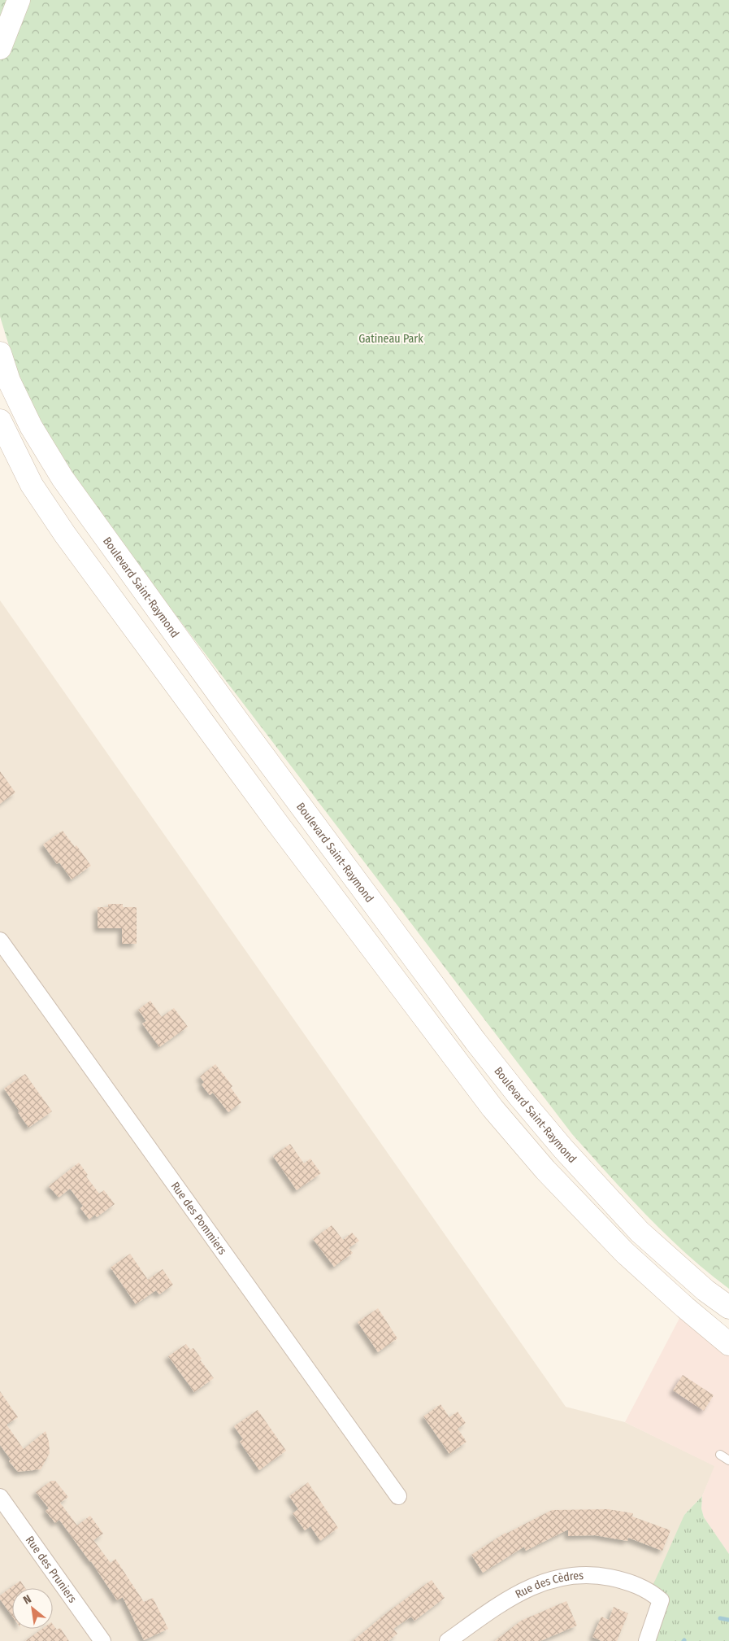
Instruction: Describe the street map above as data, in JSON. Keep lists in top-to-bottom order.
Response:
{
  "streets": {
    "main road": ["Boulevard Saint-Raymond"],
    "street": ["Rue des Pommiers", "Rue des Pruniers", "Rue des Cèdres"]
  },
  "parks": ["Gatineau Park"],
  "north": "top left"
}
